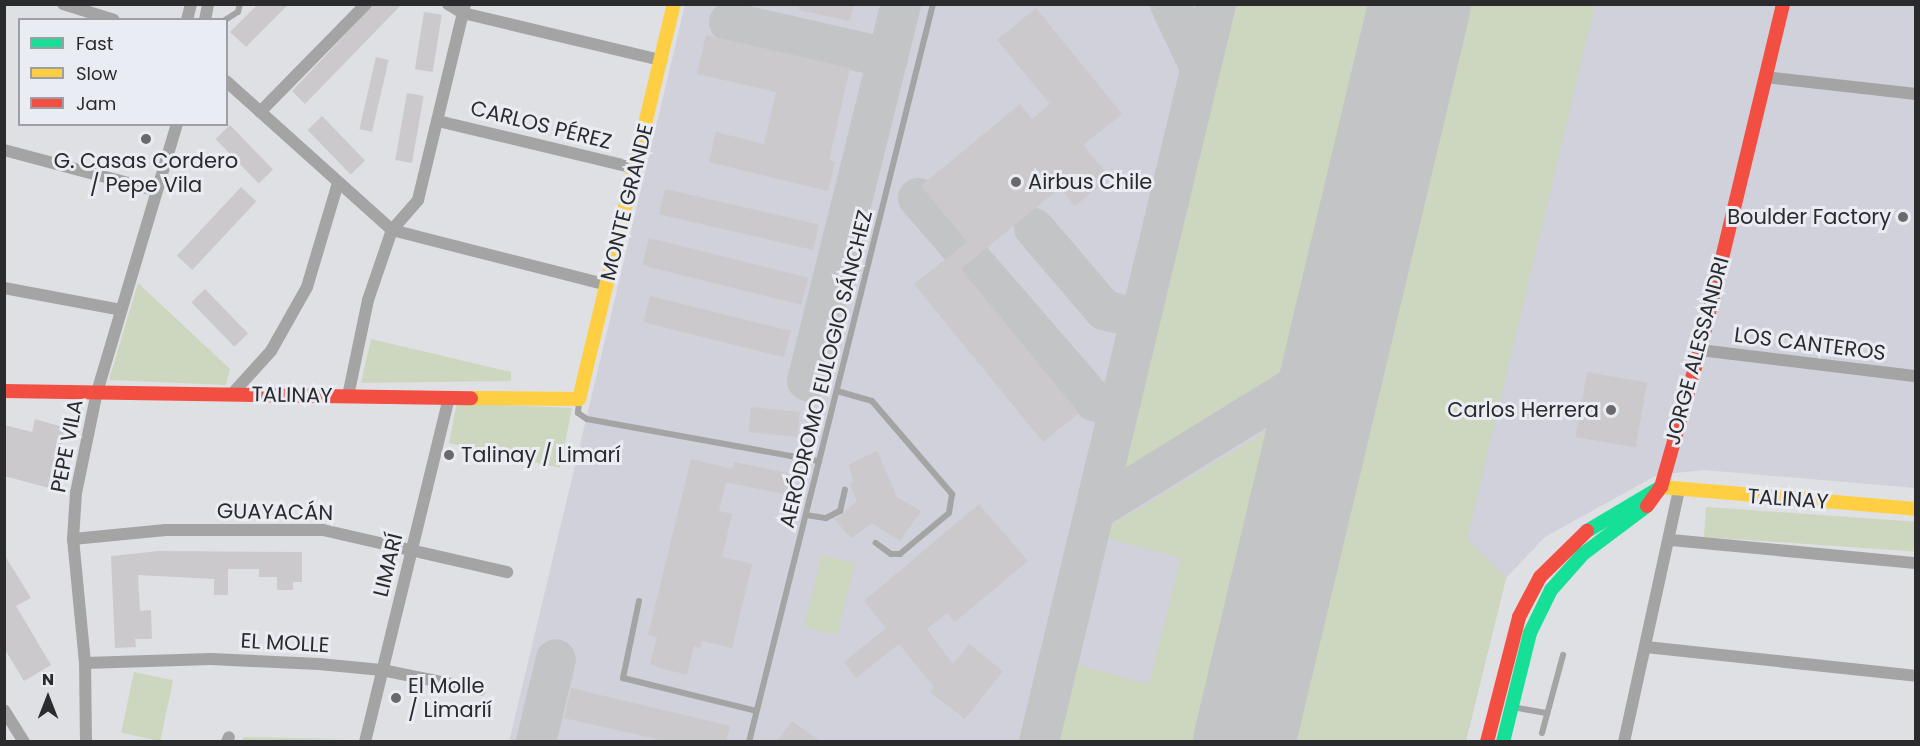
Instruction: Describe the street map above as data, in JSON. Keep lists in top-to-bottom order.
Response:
{
  "streets": {
    "street": [
      "CARLOS PÉREZ",
      "MONTE GRANDE",
      "LOS CANTEROS",
      "JORGE ALESSANDRI",
      "TALINAY",
      "PEPE VILA",
      "GUAYACÁN",
      "LIMARÍ",
      "EL MOLLE"
    ],
    "lane": ["AERÓDROMO EULOGIO SÁNCHEZ"]
  },
  "crossings": [
    ["CARLOS PÉREZ", "MONTE GRANDE"],
    ["MONTE GRANDE", "TALINAY"],
    ["LOS CANTEROS", "JORGE ALESSANDRI"],
    ["JORGE ALESSANDRI", "TALINAY"],
    ["TALINAY", "PEPE VILA"],
    ["TALINAY", "LIMARÍ"],
    ["PEPE VILA", "GUAYACÁN"],
    ["PEPE VILA", "EL MOLLE"],
    ["GUAYACÁN", "LIMARÍ"],
    ["LIMARÍ", "EL MOLLE"]
  ],
  "places": [
    "G. Casas Cordero / Pepe Vila",
    "Airbus Chile",
    "Boulder Factory",
    "Carlos Herrera",
    "Talinay / Limarí",
    "El Molle / Limarií"
  ],
  "legend": ["Fast", "Slow", "Jam"],
  "north": "top"
}
